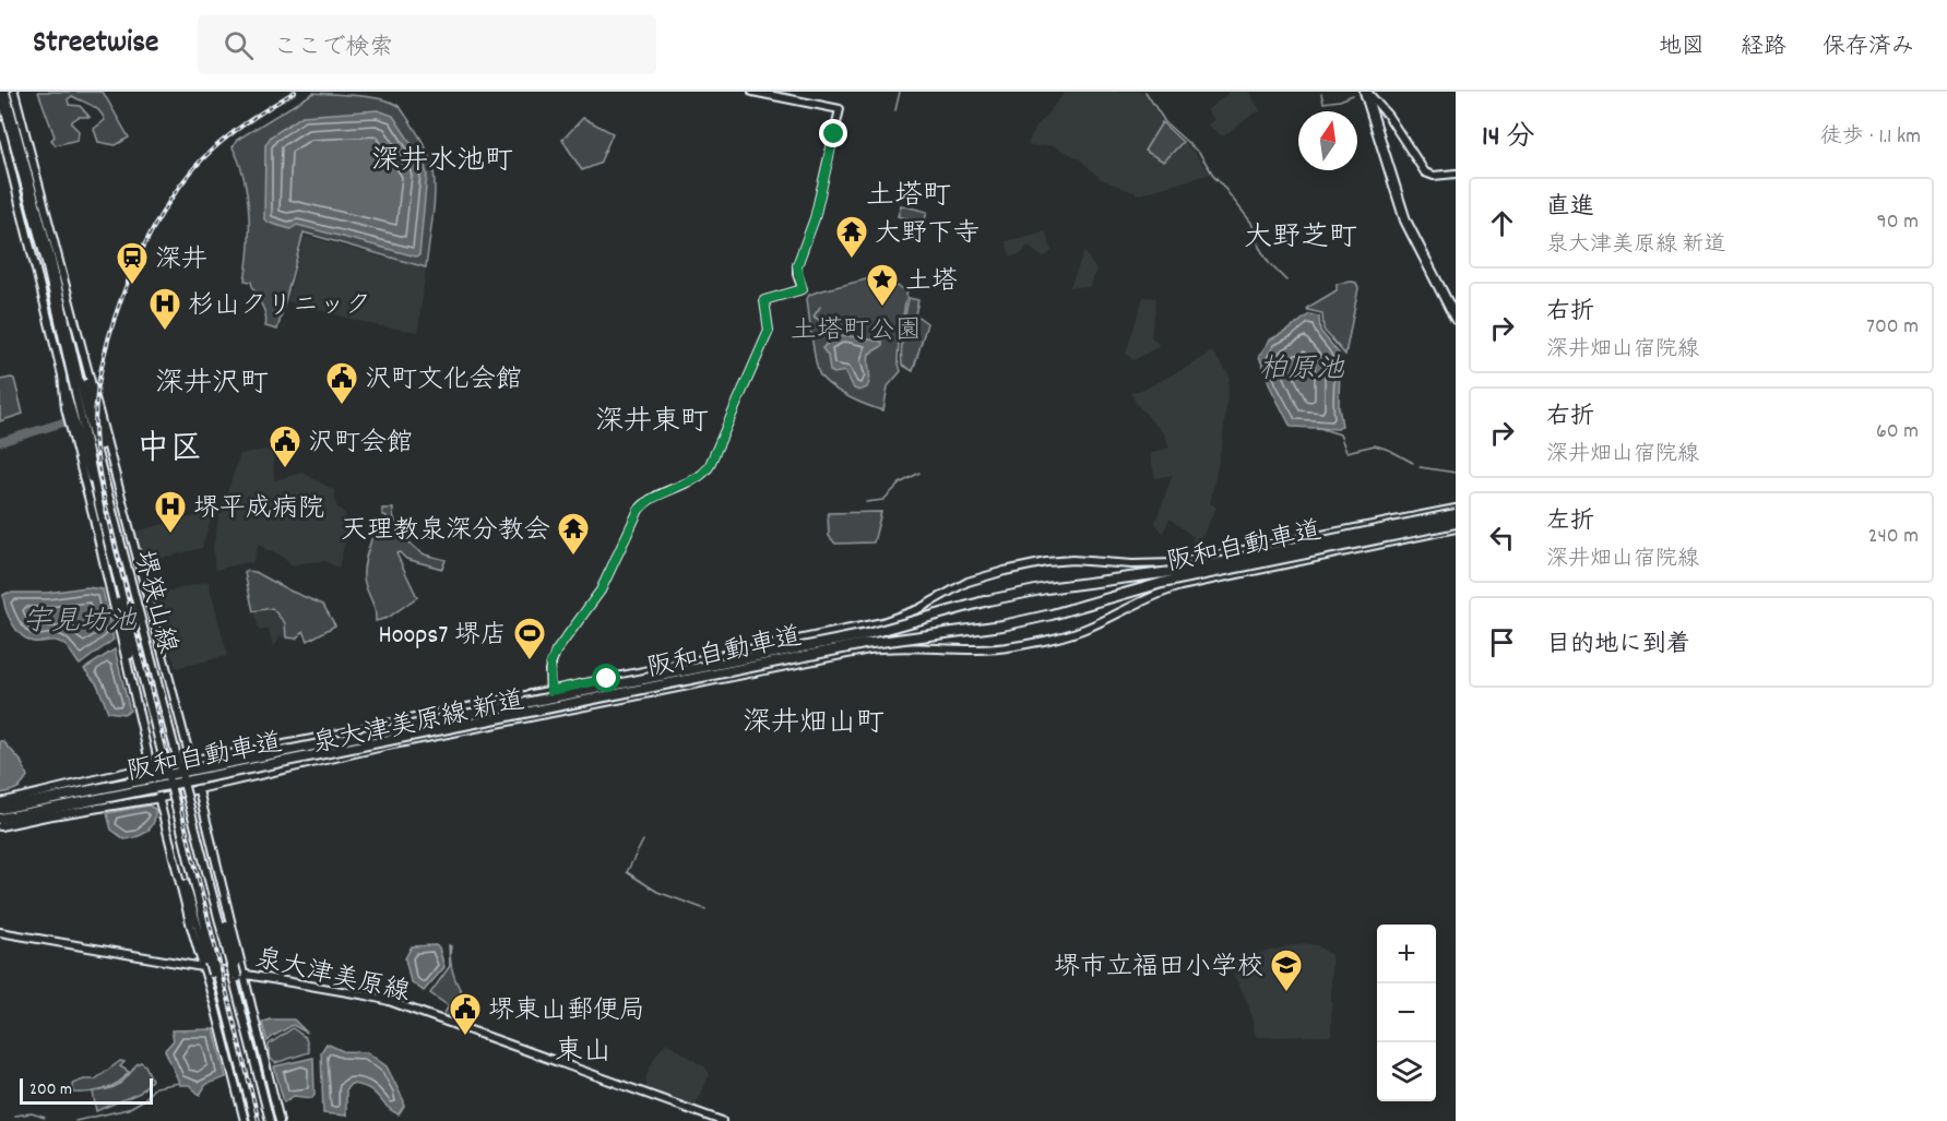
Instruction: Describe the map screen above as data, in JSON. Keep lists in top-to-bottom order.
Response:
{
  "streets": {
    "highway": ["阪和自動車道"],
    "main road": ["堺狭山線", "泉大津美原線 新道", "泉大津美原線"]
  },
  "crossings": [
    ["堺狭山線", "泉大津美原線"]
  ],
  "districts": [
    "深井水池町",
    "土塔町",
    "大野芝町",
    "深井沢町",
    "深井東町",
    "中区",
    "深井畑山町",
    "東山"
  ],
  "water": ["柏原池", "宇見坊池"],
  "parks": ["土塔町公園"],
  "places": {
    "temple": ["大野下寺", "天理教泉深分教会"],
    "station": ["深井"],
    "place": ["土塔"],
    "hospital": ["杉山クリニック", "堺平成病院"],
    "public building": ["沢町文化会館", "沢町会館", "堺東山郵便局"],
    "sports": ["Hoops7 堺店"],
    "school or university": ["堺市立福田小学校"]
  },
  "scale_bar": "200 m",
  "north": "top",
  "page": {
    "header": "Streetwise",
    "search": "ここで検索",
    "nav": ["地図", "経路", "保存済み"],
    "heading": ["14 分", "徒歩 · 1.1 km"],
    "list": [
      ["直進", "泉大津美原線 新道", "90 m"],
      ["右折", "深井畑山宿院線", "700 m"],
      ["右折", "深井畑山宿院線", "60 m"],
      ["左折", "深井畑山宿院線", "240 m"],
      "目的地に到着"
    ],
    "map_buttons": ["+", "−"],
    "scale": "200 m"
  }
}
